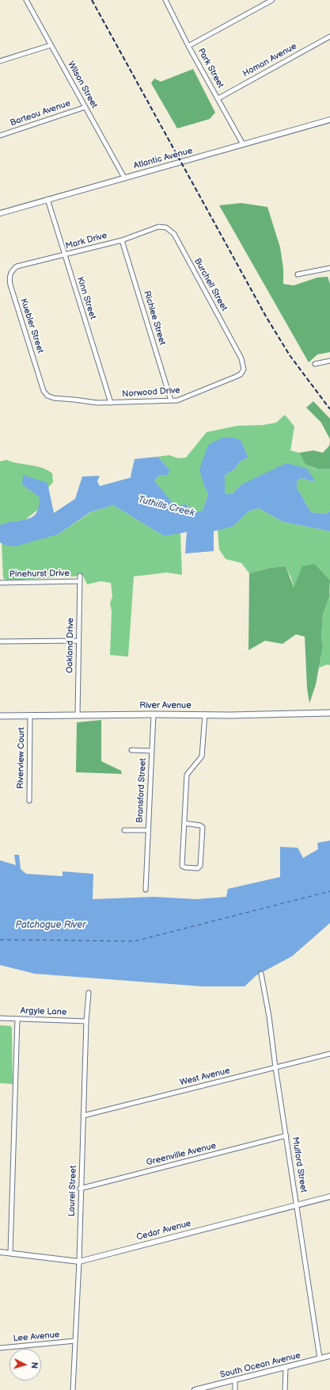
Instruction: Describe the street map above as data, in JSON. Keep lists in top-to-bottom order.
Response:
{
  "streets": {
    "main road": ["River Avenue"],
    "street": [
      "Homan Avenue",
      "Park Street",
      "Wilson Street",
      "Barteau Avenue",
      "Atlantic Avenue",
      "Mark Drive",
      "Burchell Street",
      "Kinn Street",
      "Richlee Street",
      "Kuebler Street",
      "Norwood Drive",
      "Pinehurst Drive",
      "Oakland Drive",
      "Riverview Court",
      "Bransford Street",
      "Argyle Lane",
      "West Avenue",
      "Greenville Avenue",
      "Mulford Street",
      "Laurel Street",
      "Cedar Avenue",
      "Lee Avenue",
      "South Ocean Avenue"
    ]
  },
  "crossings": [
    ["Homan Avenue", "Park Street"],
    ["Park Street", "Atlantic Avenue"],
    ["Wilson Street", "Barteau Avenue"],
    ["Wilson Street", "Atlantic Avenue"],
    ["Atlantic Avenue", "Kinn Street"],
    ["Mark Drive", "Burchell Street"],
    ["Mark Drive", "Kinn Street"],
    ["Mark Drive", "Richlee Street"],
    ["Mark Drive", "Kuebler Street"],
    ["Burchell Street", "Norwood Drive"],
    ["Kinn Street", "Norwood Drive"],
    ["Richlee Street", "Norwood Drive"],
    ["Kuebler Street", "Norwood Drive"],
    ["Pinehurst Drive", "Oakland Drive"],
    ["Oakland Drive", "River Avenue"],
    ["River Avenue", "Riverview Court"],
    ["River Avenue", "Bransford Street"],
    ["Argyle Lane", "Laurel Street"],
    ["West Avenue", "Mulford Street"],
    ["West Avenue", "Laurel Street"],
    ["Greenville Avenue", "Mulford Street"],
    ["Greenville Avenue", "Laurel Street"],
    ["Mulford Street", "Cedar Avenue"],
    ["Mulford Street", "South Ocean Avenue"],
    ["Laurel Street", "Cedar Avenue"],
    ["Laurel Street", "Lee Avenue"]
  ],
  "water": ["Tuthills Creek", "Patchogue River"],
  "north": "right"
}
